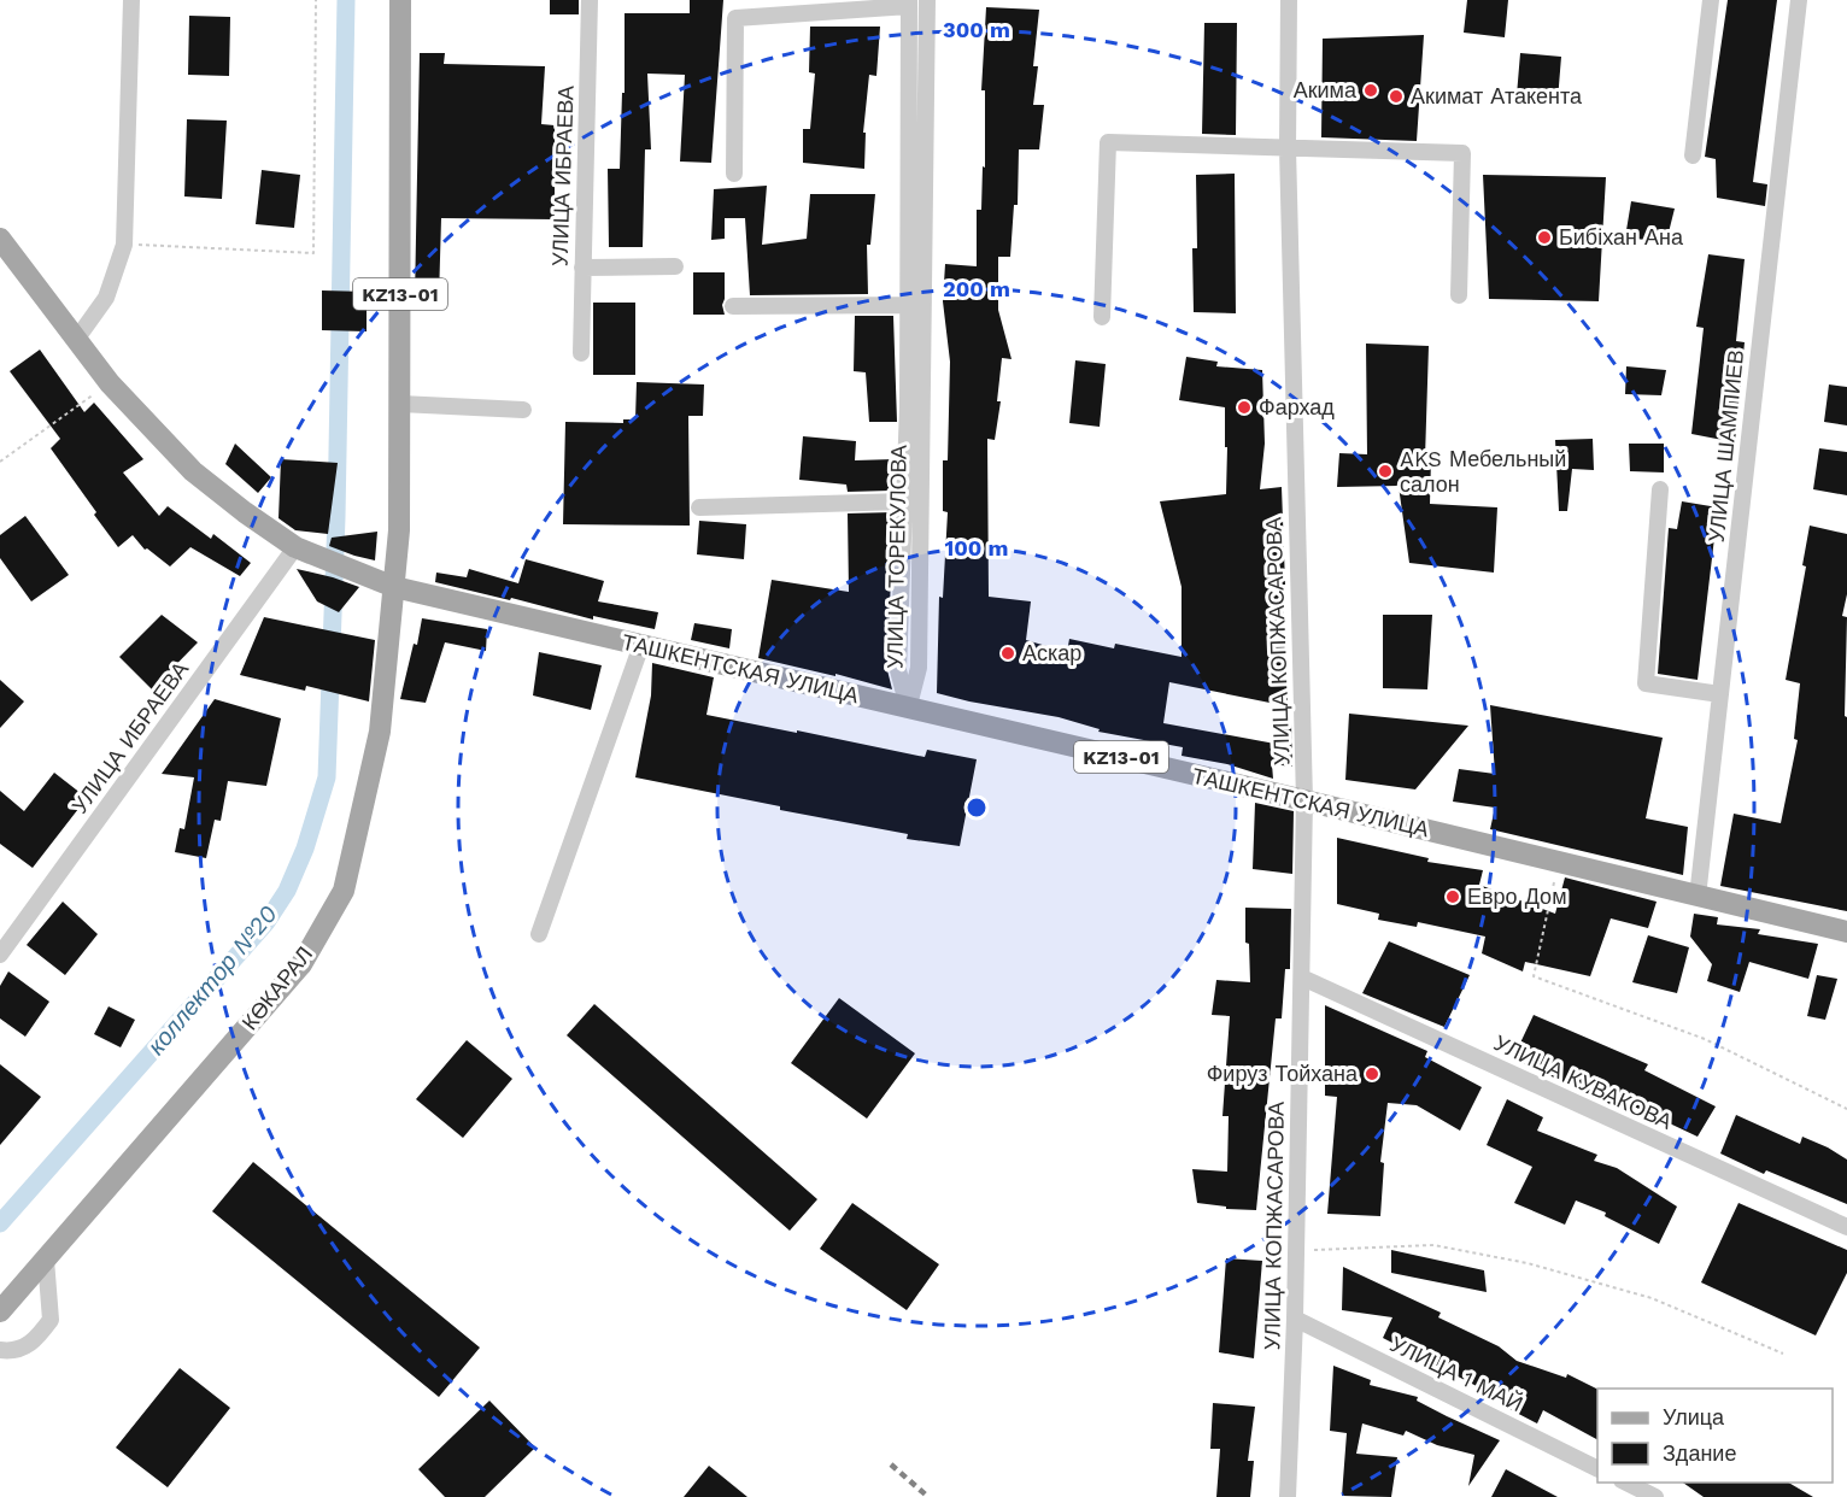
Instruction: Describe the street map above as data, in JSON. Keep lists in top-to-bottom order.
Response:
{
  "streets": {
    "main road": ["KZ13-01", "ТАШКЕНТСКАЯ УЛИЦА", "КӨКАРАЛ"],
    "street": [
      "УЛИЦА ИБРАЕВА",
      "УЛИЦА ШАМПИЕВ",
      "УЛИЦА ТОРЕКУЛОВА",
      "УЛИЦА КОПЖАСАРОВА",
      "УЛИЦА КУВАКОВА",
      "УЛИЦА 1 МАЙ"
    ]
  },
  "crossings": [
    ["УЛИЦА ИБРАЕВА", "ТАШКЕНТСКАЯ УЛИЦА"],
    ["KZ13-01", "ТАШКЕНТСКАЯ УЛИЦА"],
    ["KZ13-01", "КӨКАРАЛ"],
    ["УЛИЦА ШАМПИЕВ", "ТАШКЕНТСКАЯ УЛИЦА"],
    ["УЛИЦА ТОРЕКУЛОВА", "ТАШКЕНТСКАЯ УЛИЦА"],
    ["УЛИЦА КОПЖАСАРОВА", "ТАШКЕНТСКАЯ УЛИЦА"],
    ["УЛИЦА КОПЖАСАРОВА", "УЛИЦА КУВАКОВА"],
    ["УЛИЦА КОПЖАСАРОВА", "УЛИЦА 1 МАЙ"],
    ["ТАШКЕНТСКАЯ УЛИЦА", "КӨКАРАЛ"]
  ],
  "water": ["коллектор №20"],
  "places": [
    "Акима",
    "Акимат Атакента",
    "Бибіхан Ана",
    "Фархад",
    "AKS Мебельный салон",
    "Аскар",
    "Евро Дом",
    "Фируз Тойхана"
  ],
  "legend": ["Улица", "Здание"],
  "rings": ["300 m", "200 m", "100 m"]
}
